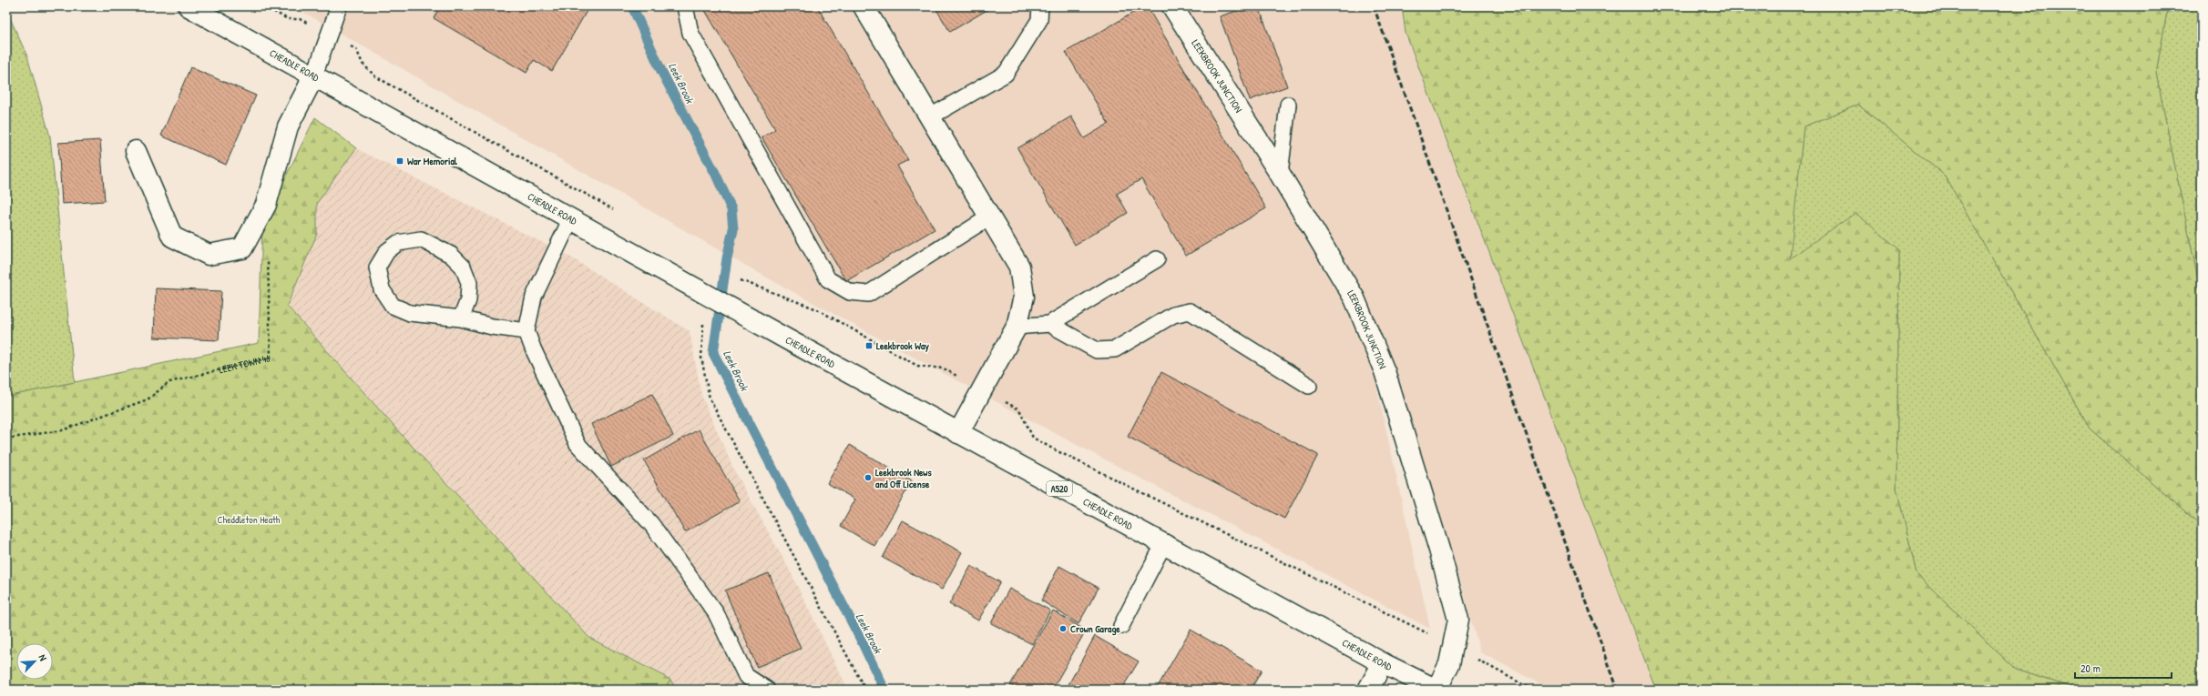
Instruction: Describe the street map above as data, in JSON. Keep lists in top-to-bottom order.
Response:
{
  "streets": {
    "main road": ["CHEADLE ROAD", "LEEKBROOK JUNCTION", "A520"],
    "path": ["LEEK TOWN 46"]
  },
  "crossings": [
    ["CHEADLE ROAD", "LEEKBROOK JUNCTION"]
  ],
  "water": ["Leek Brook"],
  "parks": ["Cheddleton Heath"],
  "places": {
    "transit": ["War Memorial", "Leekbrook Way"],
    "other": ["Leekbrook News and Off License", "Crown Garage"]
  },
  "scale_bar": "20 m",
  "north": "top right"
}
